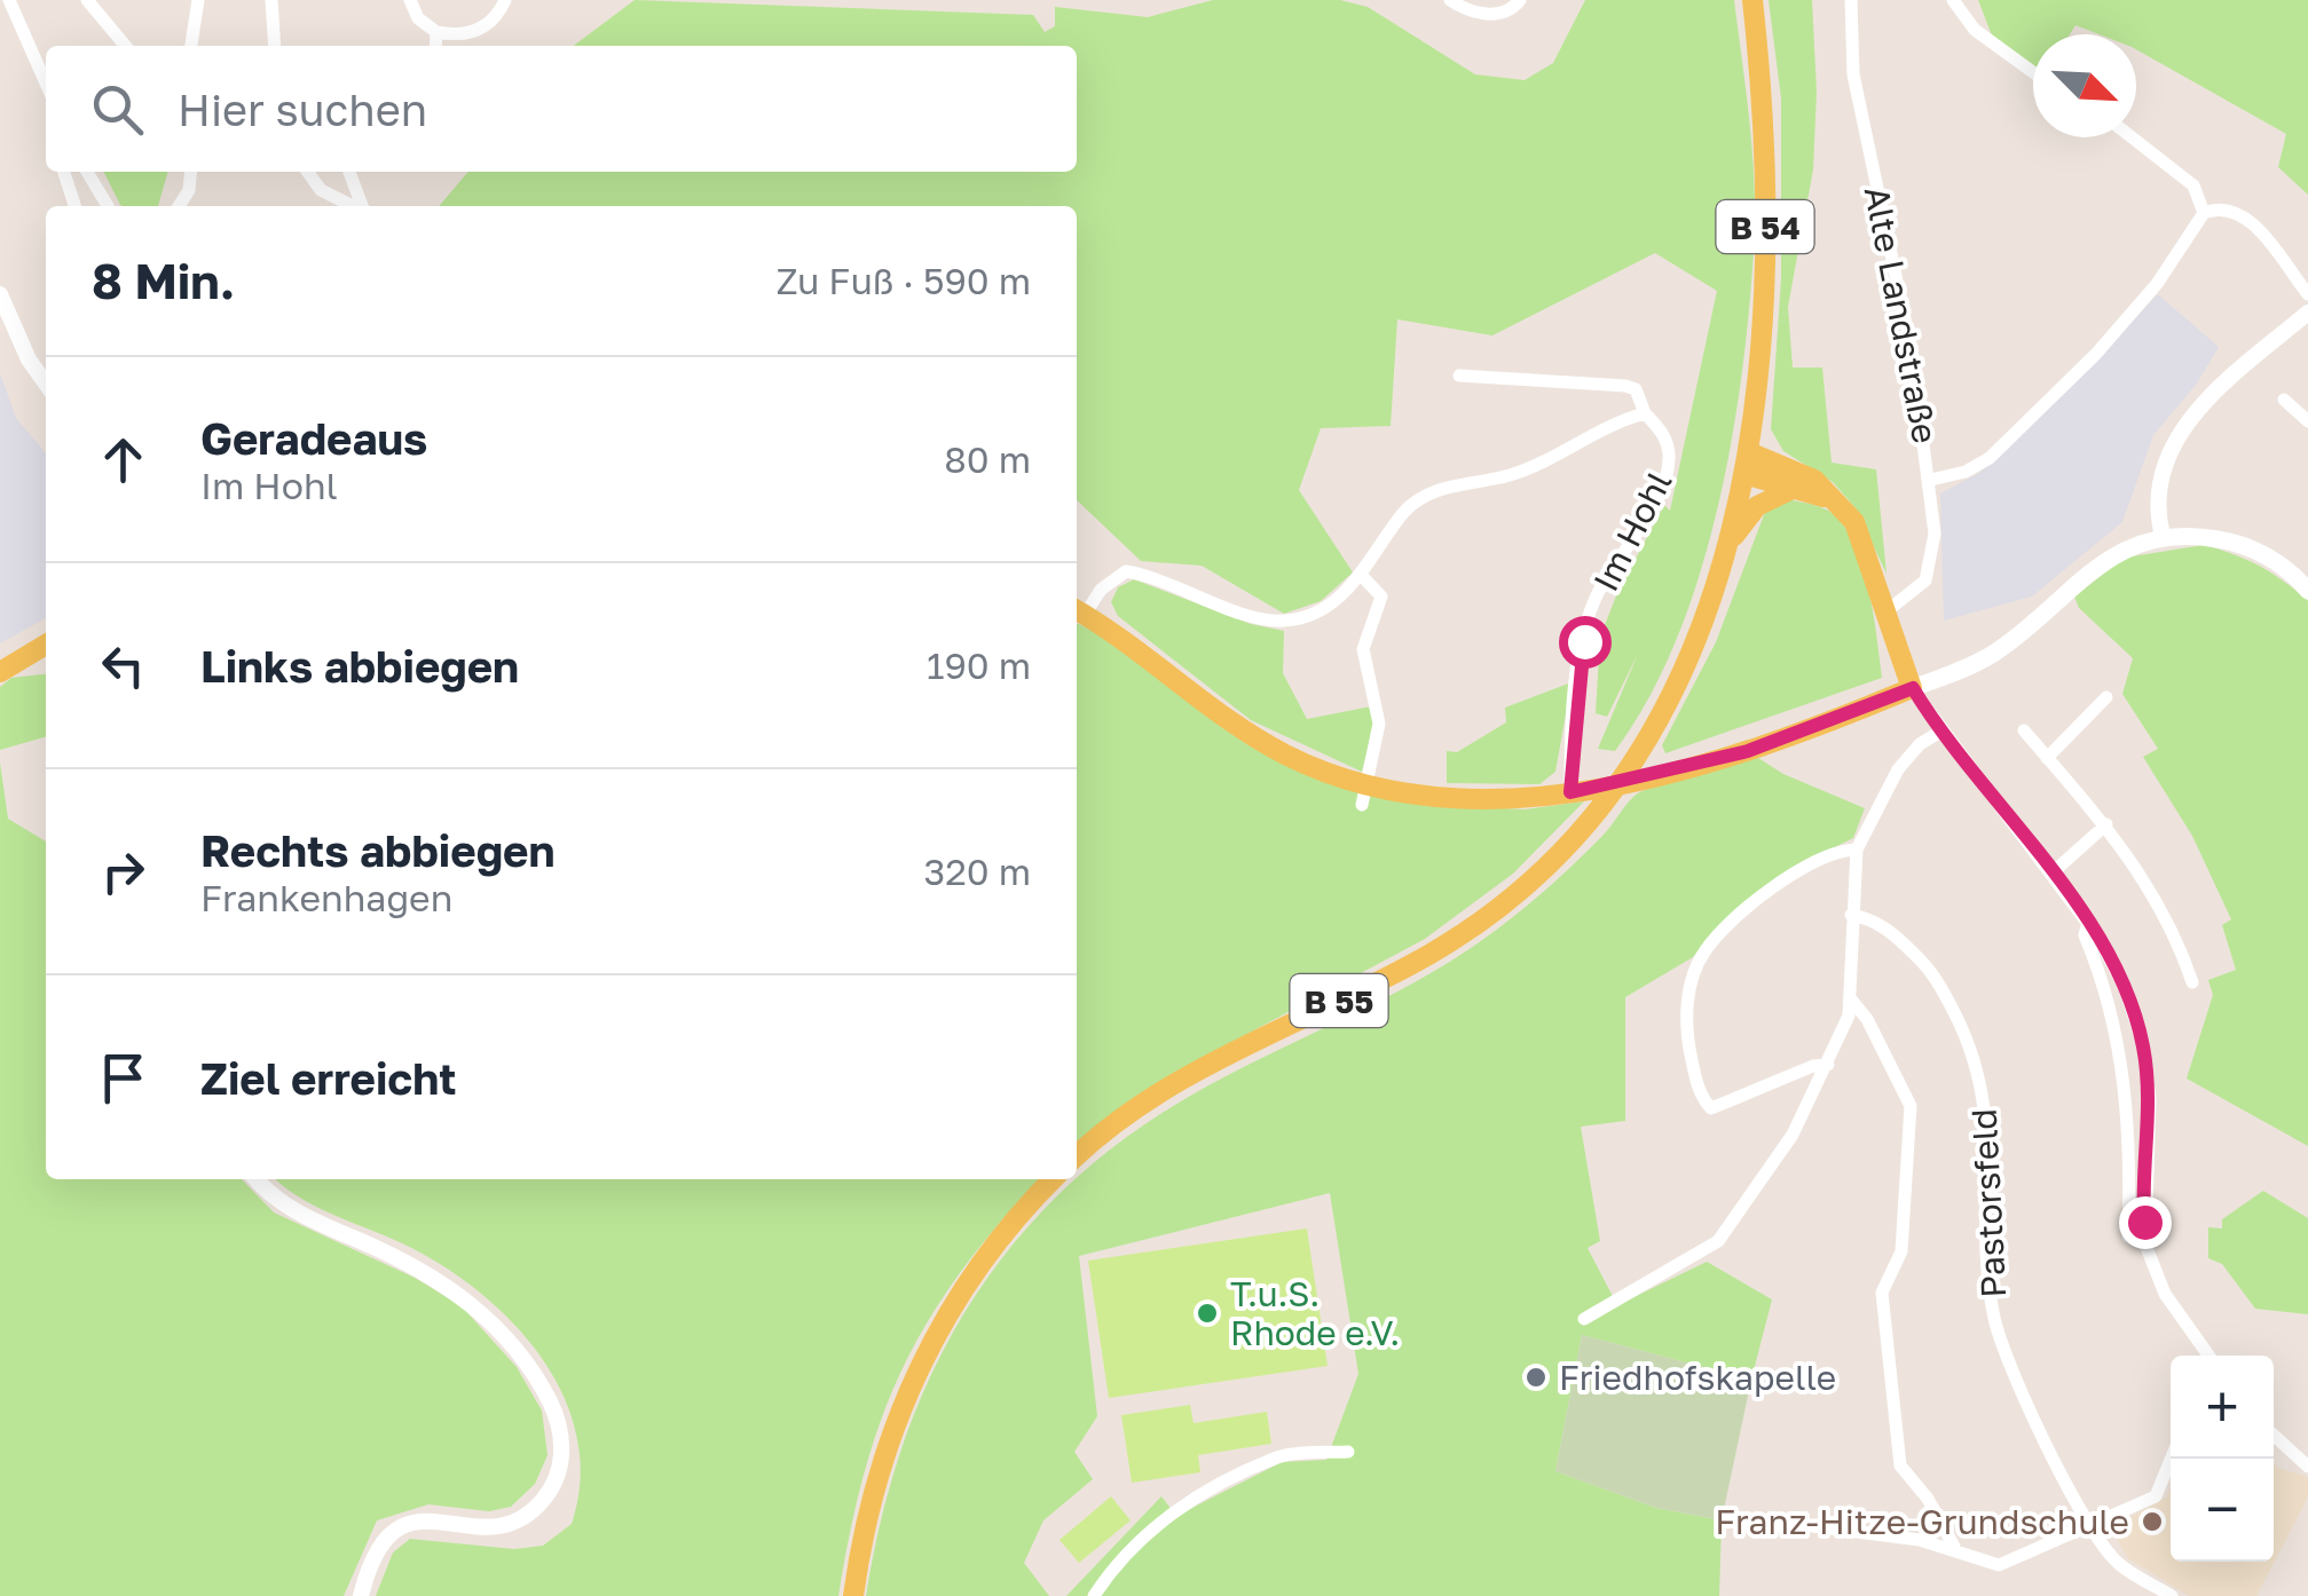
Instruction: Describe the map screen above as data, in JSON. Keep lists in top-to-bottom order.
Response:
{
  "streets": {
    "main road": ["B 54", "B 55"],
    "street": ["Alte Landstraße", "Im Hohl", "Pastorsfeld"]
  },
  "crossings": [
    ["B 54", "B 55"]
  ],
  "places": ["T.u.S. Rhode e.V.", "Friedhofskapelle", "Franz-Hitze-Grundschule"],
  "north": "bottom right",
  "page": {
    "search": "Hier suchen",
    "heading": ["8 Min.", "Zu Fuß · 590 m"],
    "list": [
      ["Geradeaus", "Im Hohl", "80 m"],
      ["Links abbiegen", "190 m"],
      ["Rechts abbiegen", "Frankenhagen", "320 m"],
      "Ziel erreicht"
    ],
    "map_buttons": ["+", "−"]
  }
}
